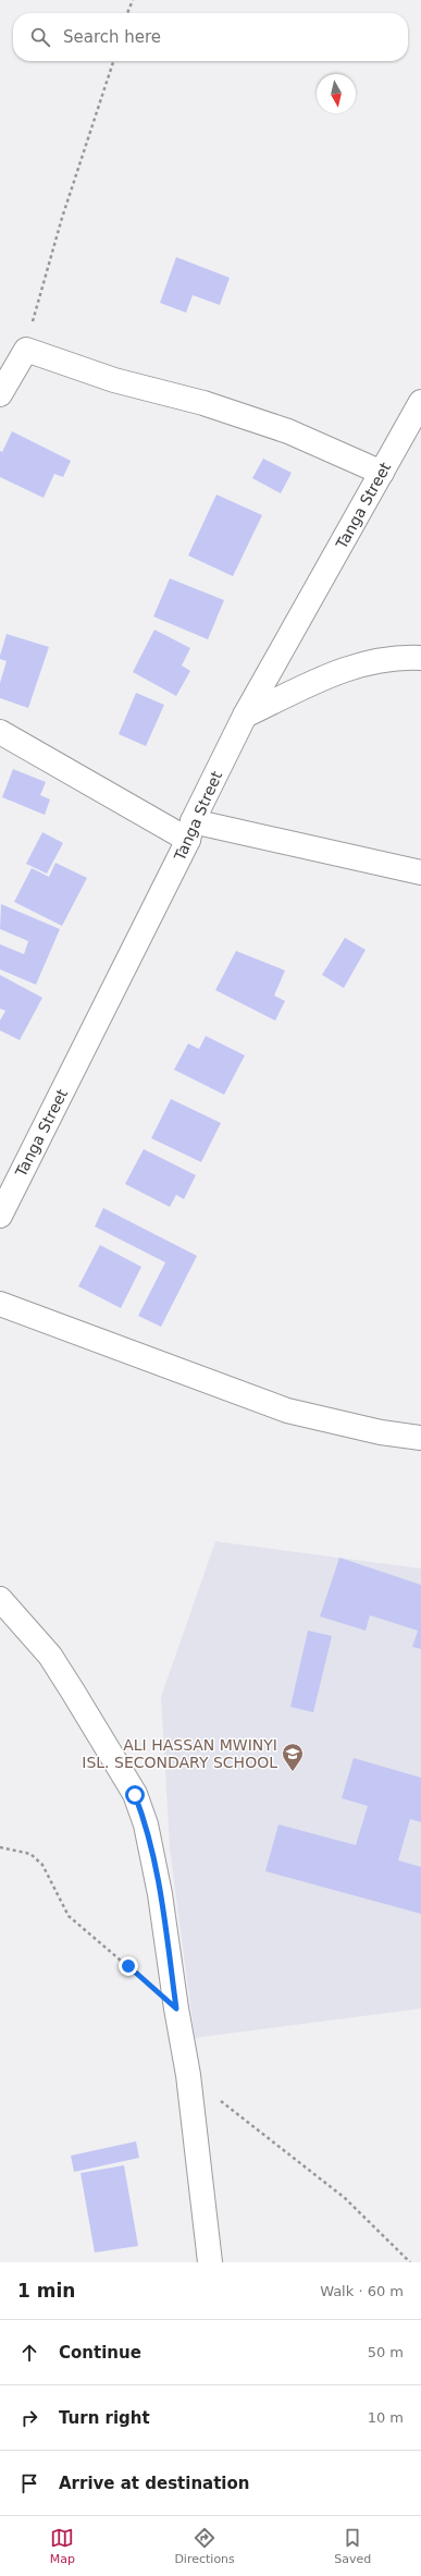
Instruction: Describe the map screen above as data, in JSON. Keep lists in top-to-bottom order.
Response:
{
  "streets": {
    "street": ["Tanga Street"]
  },
  "places": {
    "school or university": ["ALI HASSAN MWINYI ISL. SECONDARY SCHOOL"]
  },
  "north": "bottom",
  "page": {
    "search": "Search here",
    "heading": ["1 min", "Walk · 60 m"],
    "list": [
      ["Continue", "50 m"],
      ["Turn right", "10 m"],
      "Arrive at destination"
    ],
    "nav": ["Map", "Directions", "Saved"]
  }
}
